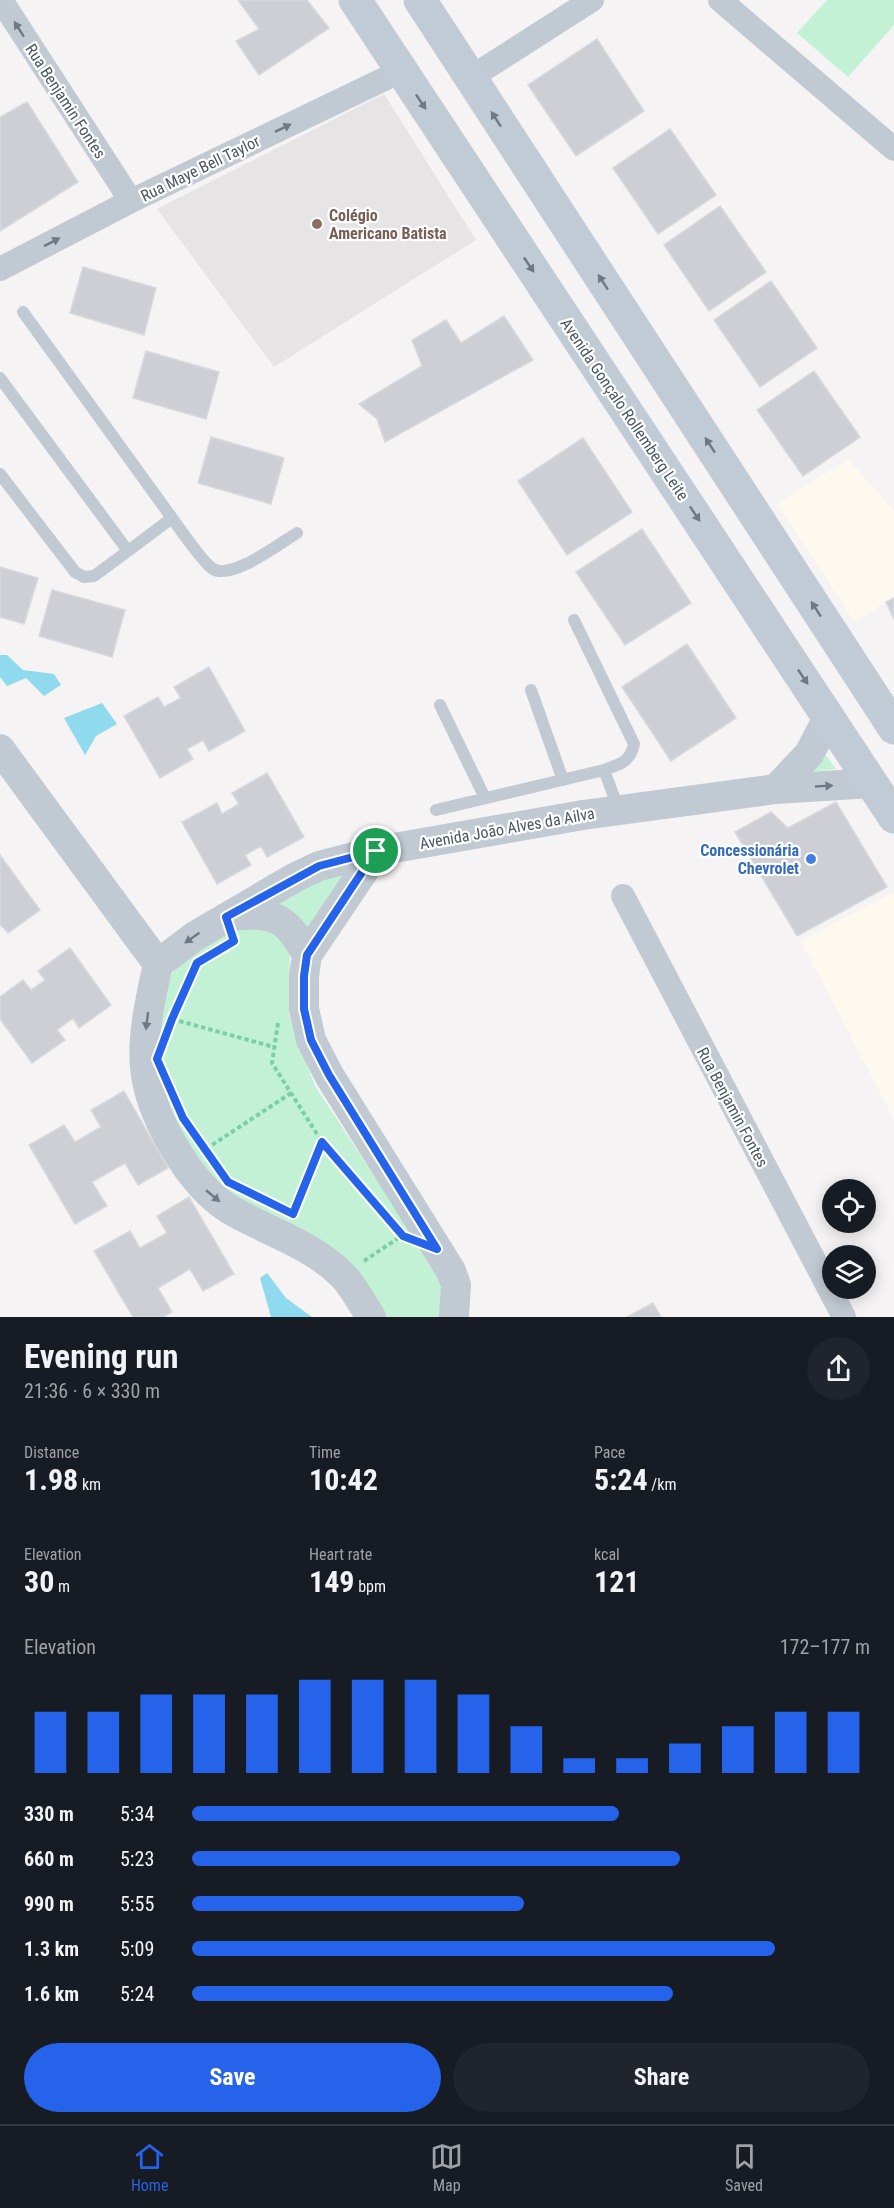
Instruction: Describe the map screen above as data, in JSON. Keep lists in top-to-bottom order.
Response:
{
  "streets": {
    "main road": ["Avenida Gonçalo Rollemberg Leite"],
    "street": ["Rua Benjamin Fontes", "Rua Maye Bell Taylor", "Avenida João Alves da Ailva"]
  },
  "crossings": [
    ["Rua Benjamin Fontes", "Rua Maye Bell Taylor"],
    ["Rua Maye Bell Taylor", "Avenida Gonçalo Rollemberg Leite"],
    ["Avenida Gonçalo Rollemberg Leite", "Avenida João Alves da Ailva"]
  ],
  "one_way": ["Rua Maye Bell Taylor"],
  "places": ["Colégio Americano Batista", "Concessionária Chevrolet"],
  "page": {
    "heading": ["Evening run", "21:36 · 6 × 330 m"],
    "stats": [
      ["Distance", "1.98 km"],
      ["Time", "10:42"],
      ["Pace", "5:24 /km"],
      ["Elevation", "30 m"],
      ["Heart rate", "149 bpm"],
      ["kcal", "121"]
    ],
    "chart": ["Elevation", "172–177 m"],
    "list": [
      {
        "name": "330 m",
        "note": "5:34"
      },
      {
        "name": "660 m",
        "note": "5:23"
      },
      {
        "name": "990 m",
        "note": "5:55"
      },
      {
        "name": "1.3 km",
        "note": "5:09"
      },
      {
        "name": "1.6 km",
        "note": "5:24"
      }
    ],
    "buttons": ["Save", "Share"],
    "tabs": ["Home", "Map", "Saved"]
  }
}
